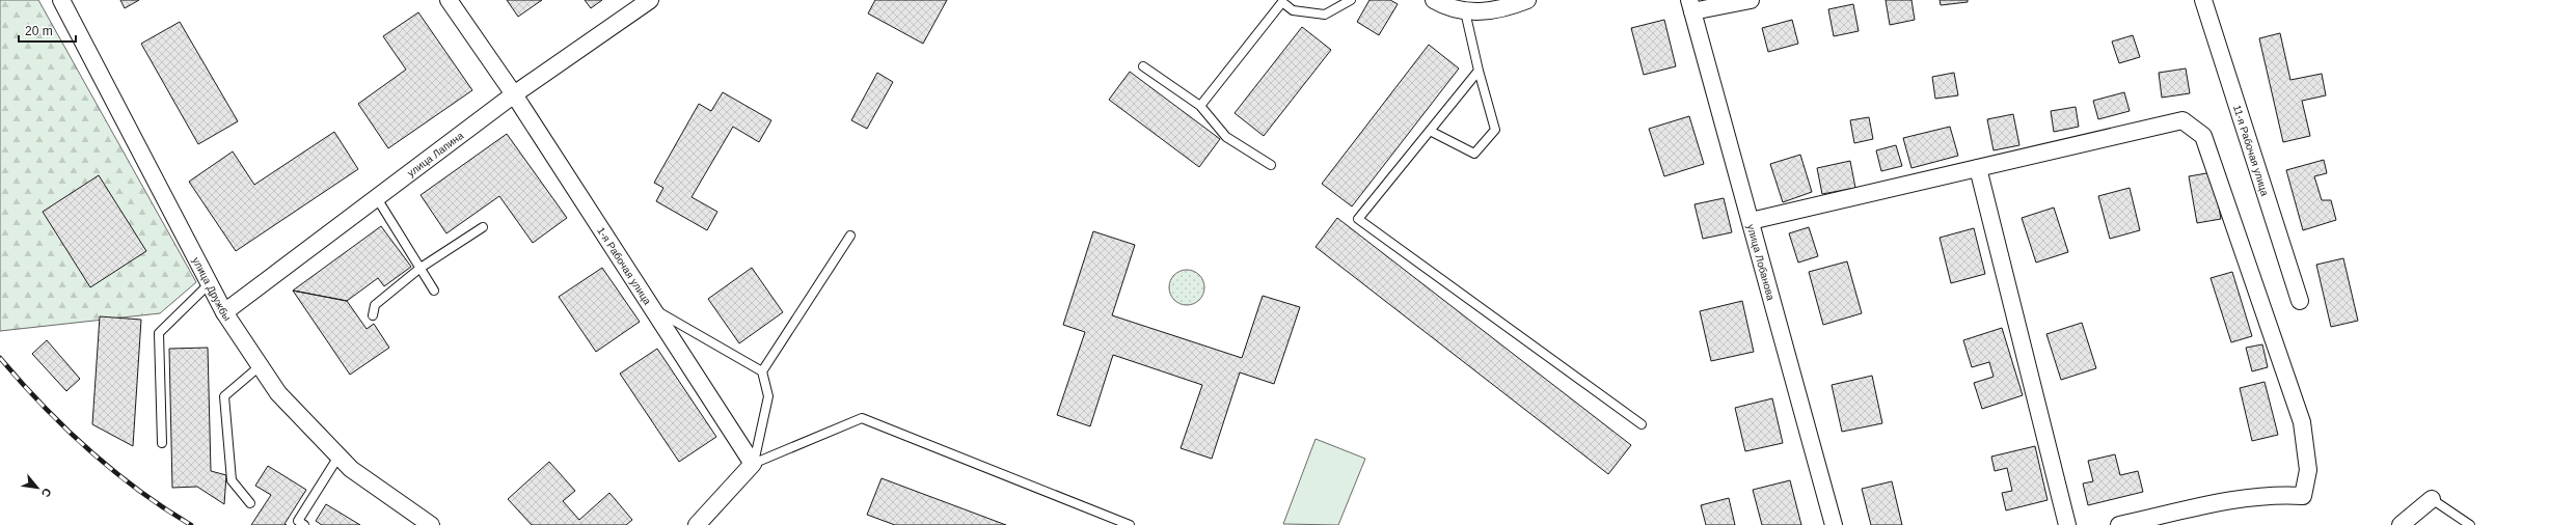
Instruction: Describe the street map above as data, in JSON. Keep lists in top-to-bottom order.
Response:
{
  "streets": {
    "street": [
      "11-я Рабочая улица",
      "улица Лапина",
      "улица Лобанова",
      "1-я Рабочая улица",
      "улица Дружбы"
    ]
  },
  "crossings": [
    ["улица Лапина", "1-я Рабочая улица"],
    ["улица Лапина", "улица Дружбы"]
  ],
  "scale_bar": "20 m",
  "north": "bottom right"
}
